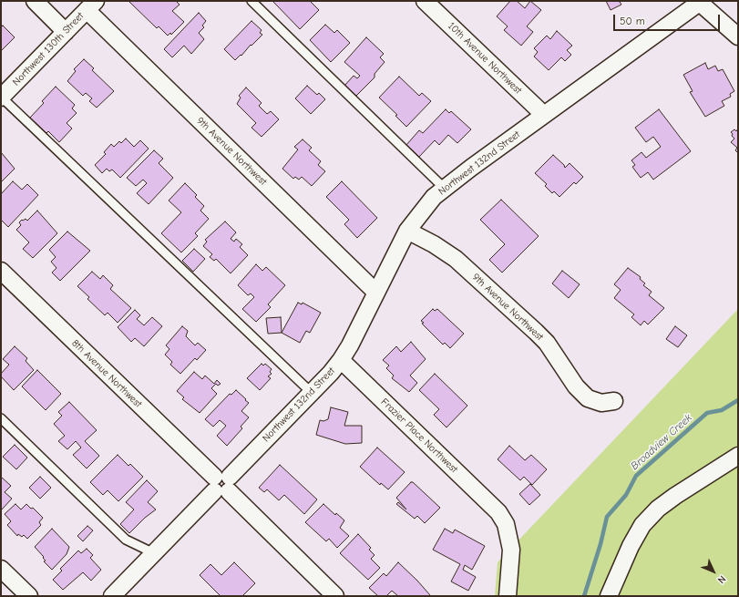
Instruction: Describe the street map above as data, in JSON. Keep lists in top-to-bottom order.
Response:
{
  "streets": {
    "street": [
      "Northwest 130th Street",
      "10th Avenue Northwest",
      "9th Avenue Northwest",
      "Northwest 132nd Street",
      "8th Avenue Northwest",
      "Frazier Place Northwest"
    ]
  },
  "crossings": [
    ["Northwest 130th Street", "9th Avenue Northwest"],
    ["10th Avenue Northwest", "Northwest 132nd Street"],
    ["9th Avenue Northwest", "Northwest 132nd Street"],
    ["Northwest 132nd Street", "8th Avenue Northwest"],
    ["Northwest 132nd Street", "Frazier Place Northwest"]
  ],
  "water": ["Broadview Creek"],
  "scale_bar": "50 m",
  "north": "bottom right"
}
